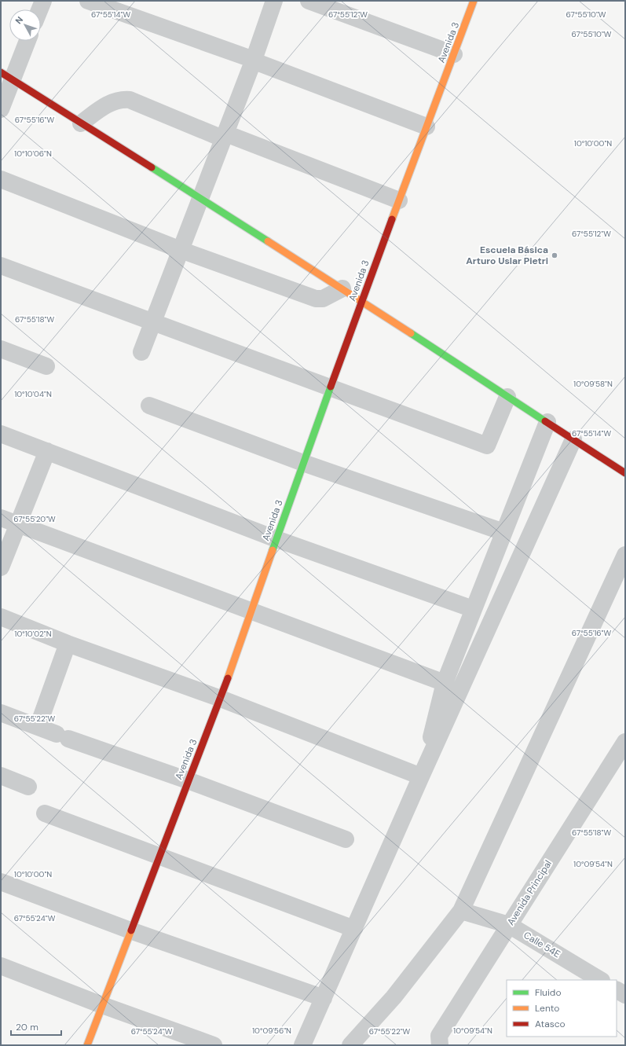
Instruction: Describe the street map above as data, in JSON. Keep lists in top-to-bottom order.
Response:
{
  "streets": {
    "street": ["Avenida 3", "Avenida Principal", "Calle 54E"]
  },
  "crossings": [
    ["Avenida Principal", "Calle 54E"]
  ],
  "places": ["Escuela Básica Arturo Uslar Pietri"],
  "legend": ["Fluido", "Lento", "Atasco"],
  "scale_bar": "20 m",
  "north": "top left",
  "coordinates": [
    "67°55'14\"W",
    "67°55'12\"W",
    "67°55'10\"W",
    "67°55'16\"W",
    "10°10'00\"N",
    "10°10'06\"N",
    "67°55'18\"W",
    "10°09'58\"N",
    "10°10'04\"N",
    "67°55'20\"W",
    "10°10'02\"N",
    "67°55'22\"W",
    "10°09'54\"N",
    "67°55'24\"W",
    "10°09'56\"N"
  ]
}
